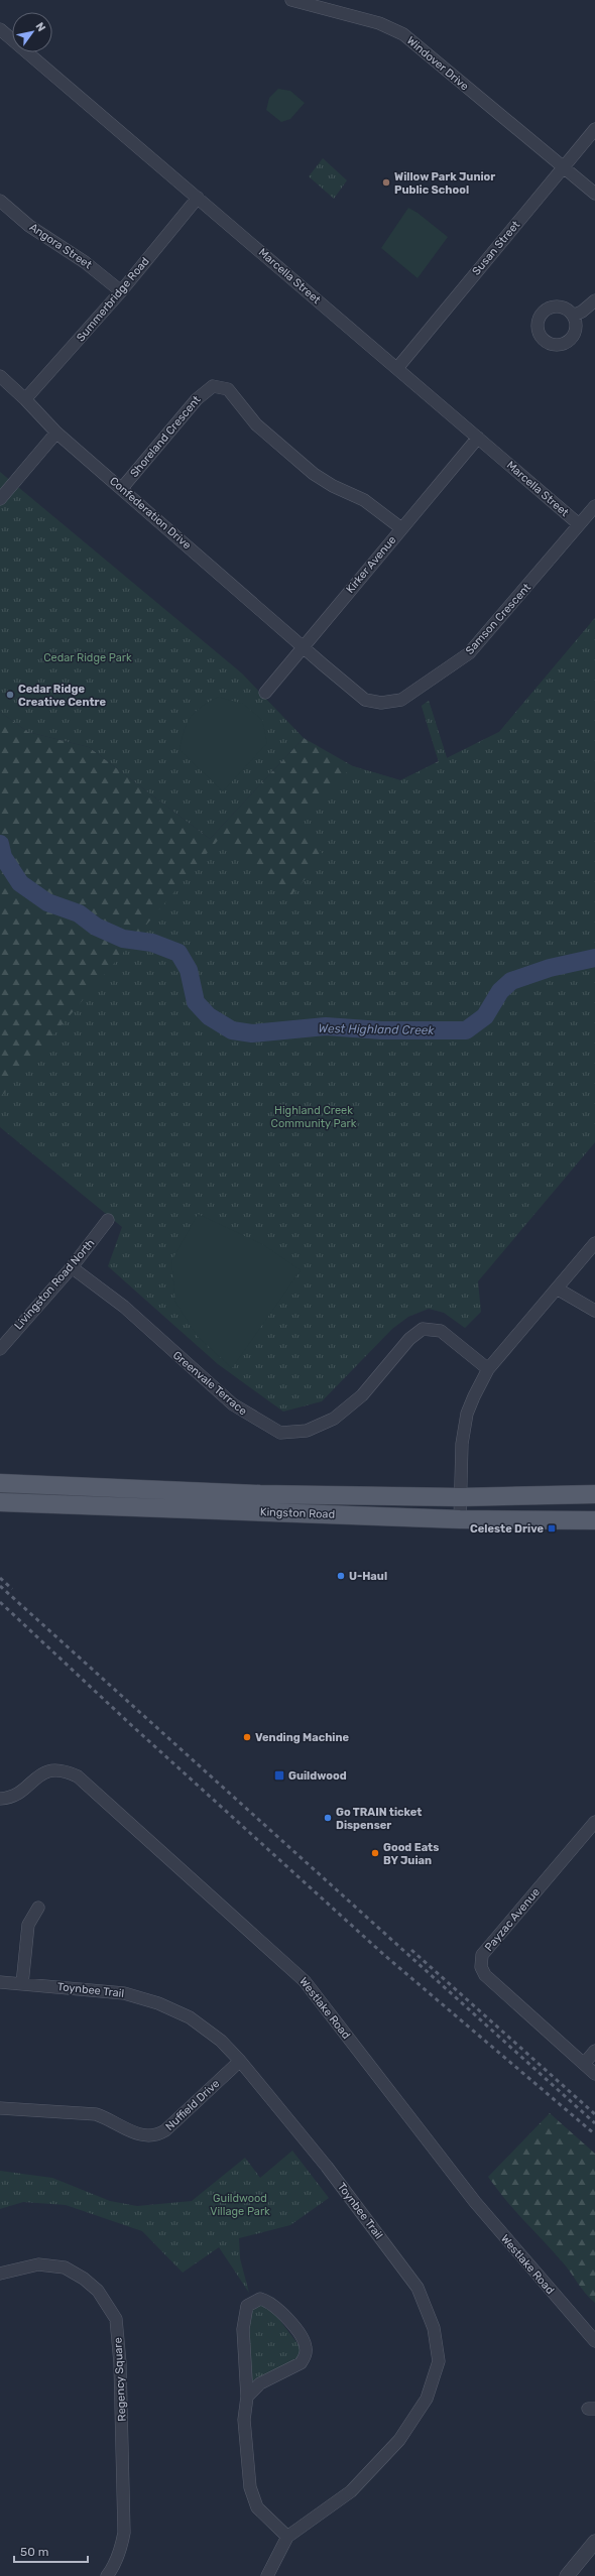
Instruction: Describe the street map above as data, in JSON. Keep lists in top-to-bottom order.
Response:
{
  "streets": {
    "main road": ["Kingston Road"],
    "street": [
      "Windover Drive",
      "Angora Street",
      "Susan Street",
      "Marcella Street",
      "Summerbridge Road",
      "Shoreland Crescent",
      "Confederation Drive",
      "Kirker Avenue",
      "Samson Crescent",
      "Livingston Road North",
      "Greenvale Terrace",
      "Payzac Avenue",
      "Toynbee Trail",
      "Westlake Road",
      "Nuffield Drive",
      "Regency Square"
    ]
  },
  "crossings": [
    ["Windover Drive", "Susan Street"],
    ["Angora Street", "Summerbridge Road"],
    ["Susan Street", "Marcella Street"],
    ["Marcella Street", "Summerbridge Road"],
    ["Marcella Street", "Kirker Avenue"],
    ["Marcella Street", "Samson Crescent"],
    ["Summerbridge Road", "Confederation Drive"],
    ["Shoreland Crescent", "Confederation Drive"],
    ["Shoreland Crescent", "Kirker Avenue"],
    ["Confederation Drive", "Kirker Avenue"],
    ["Confederation Drive", "Samson Crescent"],
    ["Kirker Avenue", "Samson Crescent"],
    ["Livingston Road North", "Greenvale Terrace"],
    ["Toynbee Trail", "Nuffield Drive"]
  ],
  "water": ["West Highland Creek"],
  "parks": ["Cedar Ridge Park", "Highland Creek Community Park", "Guildwood Village Park"],
  "places": {
    "other": [
      "Willow Park Junior Public School",
      "Cedar Ridge Creative Centre",
      "U-Haul",
      "Vending Machine",
      "Go TRAIN ticket Dispenser",
      "Good Eats BY Juian"
    ],
    "transit": ["Celeste Drive", "Guildwood"]
  },
  "scale_bar": "50 m",
  "north": "top right"
}
